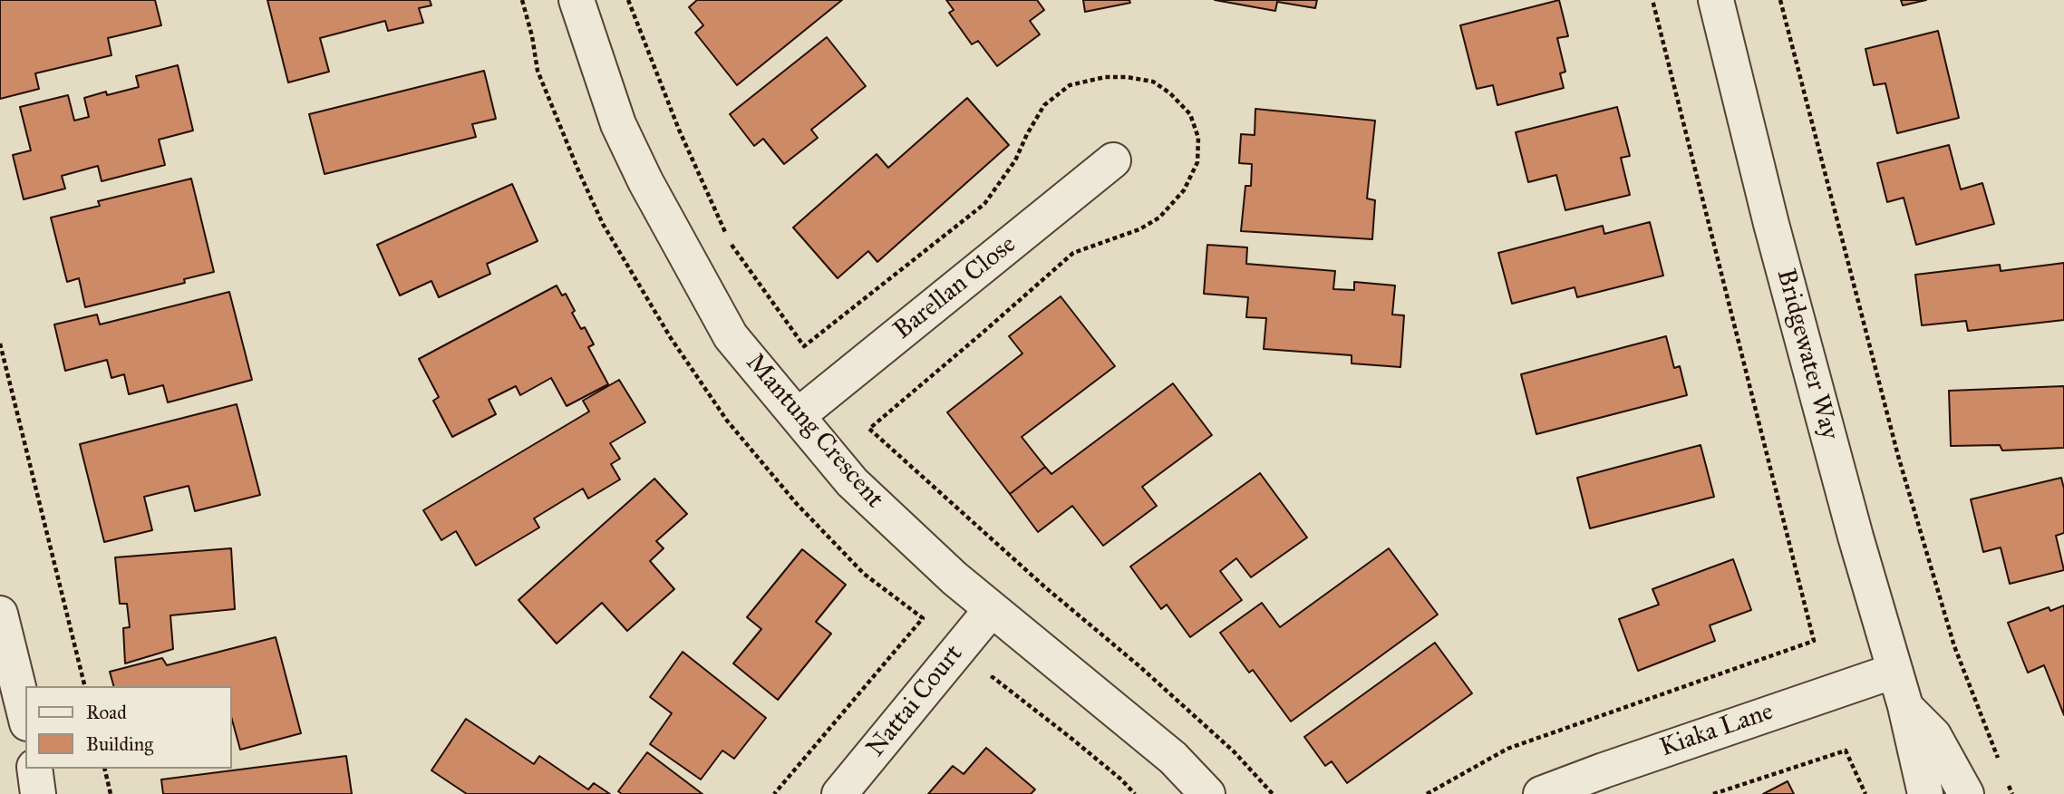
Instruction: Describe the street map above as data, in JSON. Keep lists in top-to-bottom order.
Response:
{
  "streets": {
    "street": [
      "Barellan Close",
      "Bridgewater Way",
      "Mantung Crescent",
      "Nattai Court",
      "Kiaka Lane"
    ]
  },
  "crossings": [
    ["Barellan Close", "Mantung Crescent"],
    ["Bridgewater Way", "Kiaka Lane"],
    ["Mantung Crescent", "Nattai Court"]
  ],
  "legend": ["Road", "Building"]
}
